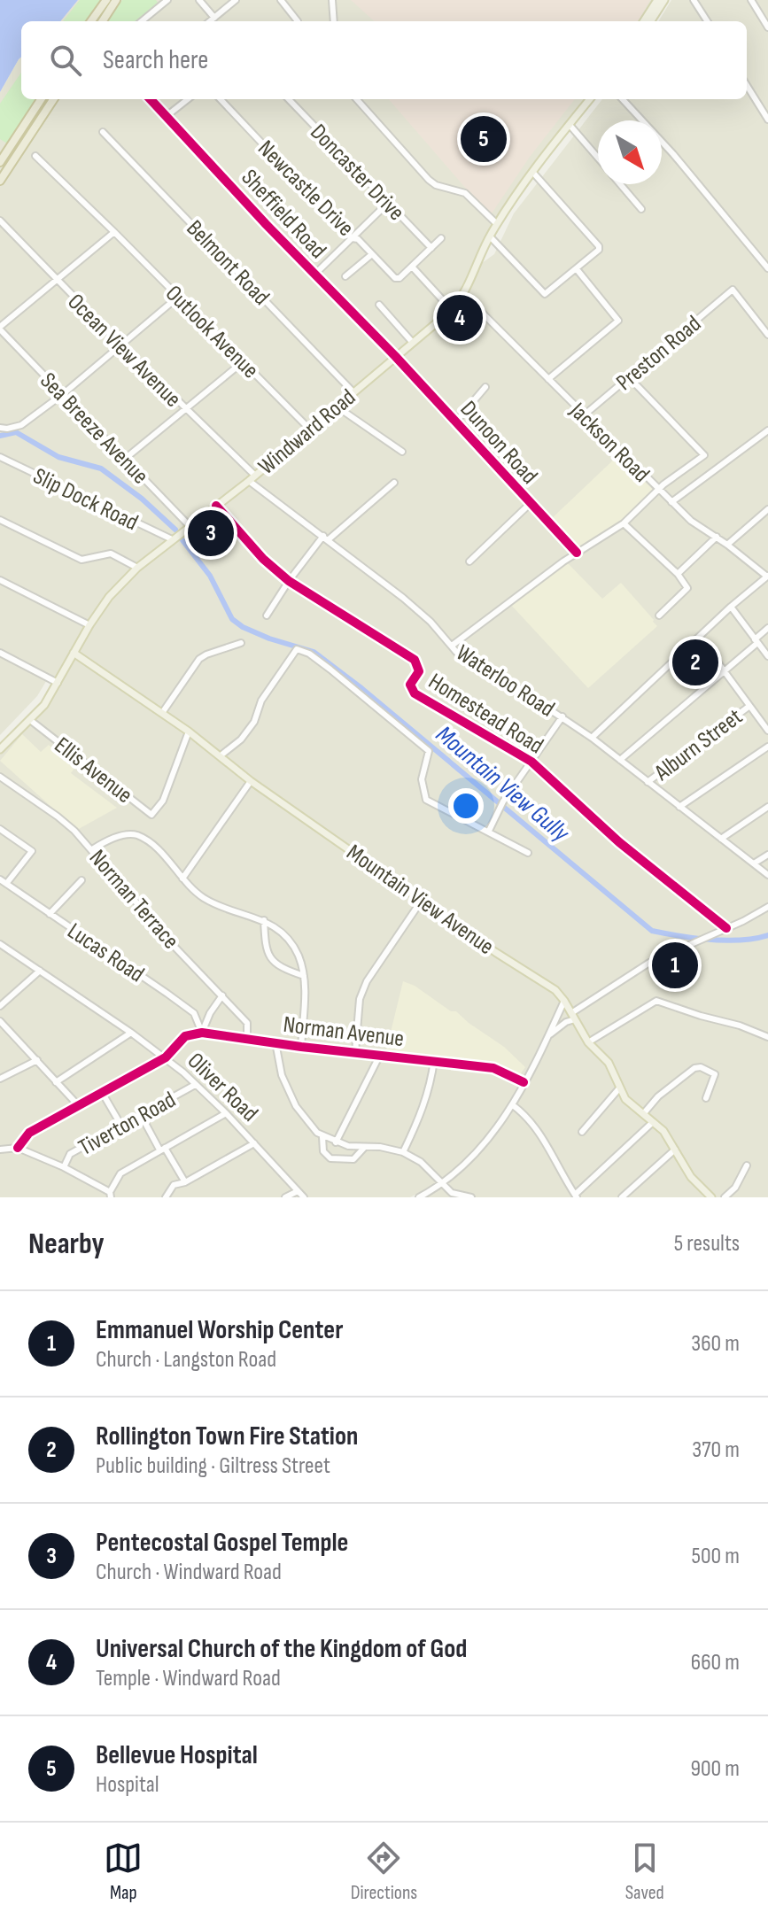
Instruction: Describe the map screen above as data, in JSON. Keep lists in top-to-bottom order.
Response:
{
  "streets": {
    "main road": ["Windward Road", "Mountain View Avenue"],
    "street": [
      "Doncaster Drive",
      "Newcastle Drive",
      "Sheffield Road",
      "Belmont Road",
      "Outlook Avenue",
      "Ocean View Avenue",
      "Preston Road",
      "Sea Breeze Avenue",
      "Dunoon Road",
      "Jackson Road",
      "Slip Dock Road",
      "Waterloo Road",
      "Homestead Road",
      "Alburn Street",
      "Ellis Avenue",
      "Norman Terrace",
      "Lucas Road",
      "Norman Avenue",
      "Oliver Road",
      "Tiverton Road"
    ]
  },
  "crossings": [
    ["Sheffield Road", "Windward Road"],
    ["Sheffield Road", "Dunoon Road"],
    ["Belmont Road", "Windward Road"],
    ["Outlook Avenue", "Windward Road"],
    ["Ocean View Avenue", "Windward Road"],
    ["Preston Road", "Jackson Road"],
    ["Sea Breeze Avenue", "Windward Road"],
    ["Windward Road", "Dunoon Road"],
    ["Windward Road", "Jackson Road"],
    ["Windward Road", "Slip Dock Road"],
    ["Windward Road", "Waterloo Road"],
    ["Windward Road", "Homestead Road"],
    ["Windward Road", "Ellis Avenue"],
    ["Windward Road", "Mountain View Avenue"],
    ["Waterloo Road", "Alburn Street"],
    ["Ellis Avenue", "Mountain View Avenue"],
    ["Norman Terrace", "Norman Avenue"],
    ["Lucas Road", "Norman Avenue"],
    ["Oliver Road", "Tiverton Road"]
  ],
  "water": ["Mountain View Gully"],
  "north": "bottom right",
  "page": {
    "search": "Search here",
    "pins": [
      "5",
      "4",
      "3",
      "2",
      "1"
    ],
    "heading": ["Nearby", "5 results"],
    "list": [
      {
        "mark": "1",
        "name": "Emmanuel Worship Center",
        "note": "Church · Langston Road",
        "value": "360 m"
      },
      {
        "mark": "2",
        "name": "Rollington Town Fire Station",
        "note": "Public building · Giltress Street",
        "value": "370 m"
      },
      {
        "mark": "3",
        "name": "Pentecostal Gospel Temple",
        "note": "Church · Windward Road",
        "value": "500 m"
      },
      {
        "mark": "4",
        "name": "Universal Church of the Kingdom of God",
        "note": "Temple · Windward Road",
        "value": "660 m"
      },
      {
        "mark": "5",
        "name": "Bellevue Hospital",
        "note": "Hospital",
        "value": "900 m"
      }
    ],
    "nav": ["Map", "Directions", "Saved"]
  }
}
